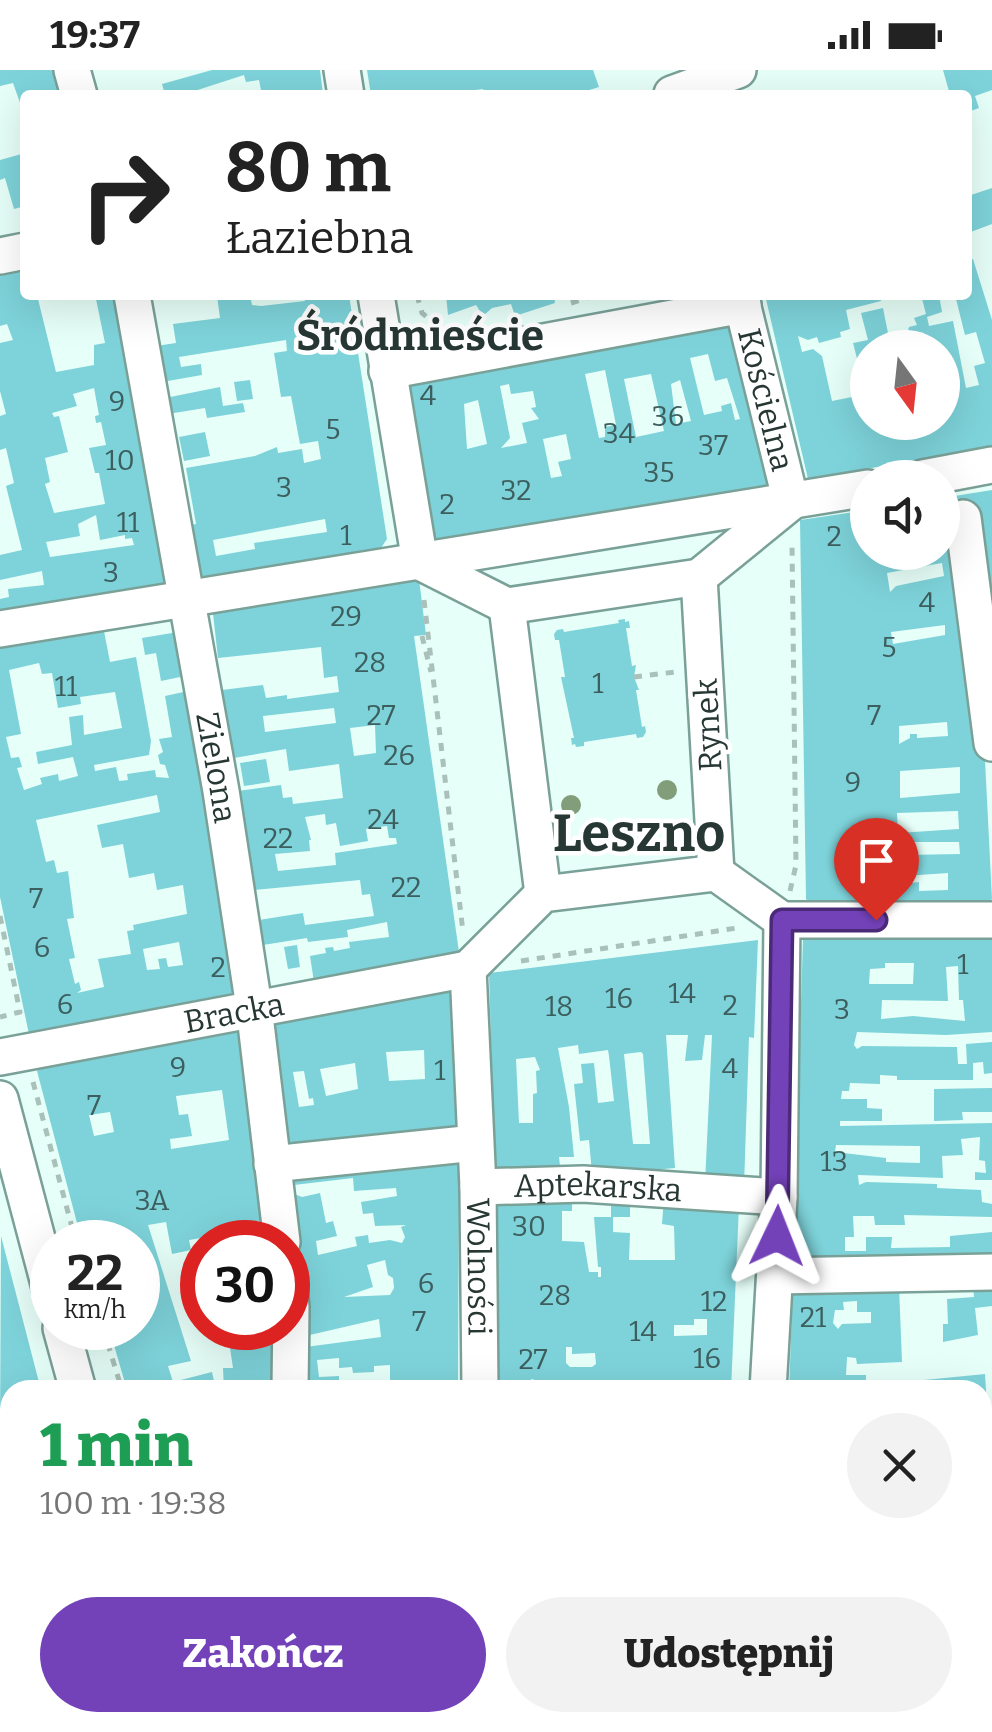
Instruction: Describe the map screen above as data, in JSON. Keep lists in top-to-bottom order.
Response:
{
  "streets": {
    "street": [
      "Kościelna",
      "Rynek",
      "Zielona",
      "Bracka",
      "Aptekarska",
      "Wolności"
    ]
  },
  "crossings": [
    ["Zielona", "Bracka"],
    ["Bracka", "Wolności"],
    ["Aptekarska", "Wolności"]
  ],
  "districts": ["Śródmieście", "Leszno"],
  "house_numbers": [
    "4",
    "9",
    "36",
    "5",
    "34",
    "37",
    "10",
    "35",
    "3",
    "32",
    "2",
    "11",
    "1",
    "2",
    "3",
    "4",
    "29",
    "5",
    "28",
    "1",
    "11",
    "27",
    "7",
    "26",
    "9",
    "24",
    "22",
    "22",
    "7",
    "6",
    "1",
    "2",
    "14",
    "16",
    "6",
    "2",
    "18",
    "3",
    "9",
    "4",
    "1",
    "7",
    "13",
    "3A",
    "30",
    "6",
    "28",
    "12",
    "21",
    "7",
    "14",
    "16",
    "27"
  ],
  "north": "bottom",
  "page": {
    "status": "19:37",
    "turn": ["80 m", "Łaziebna"],
    "speed": "22 km/h",
    "limit": "30",
    "heading": ["1 min", "100 m · 19:38"],
    "buttons": ["Zakończ", "Udostępnij"]
  }
}
